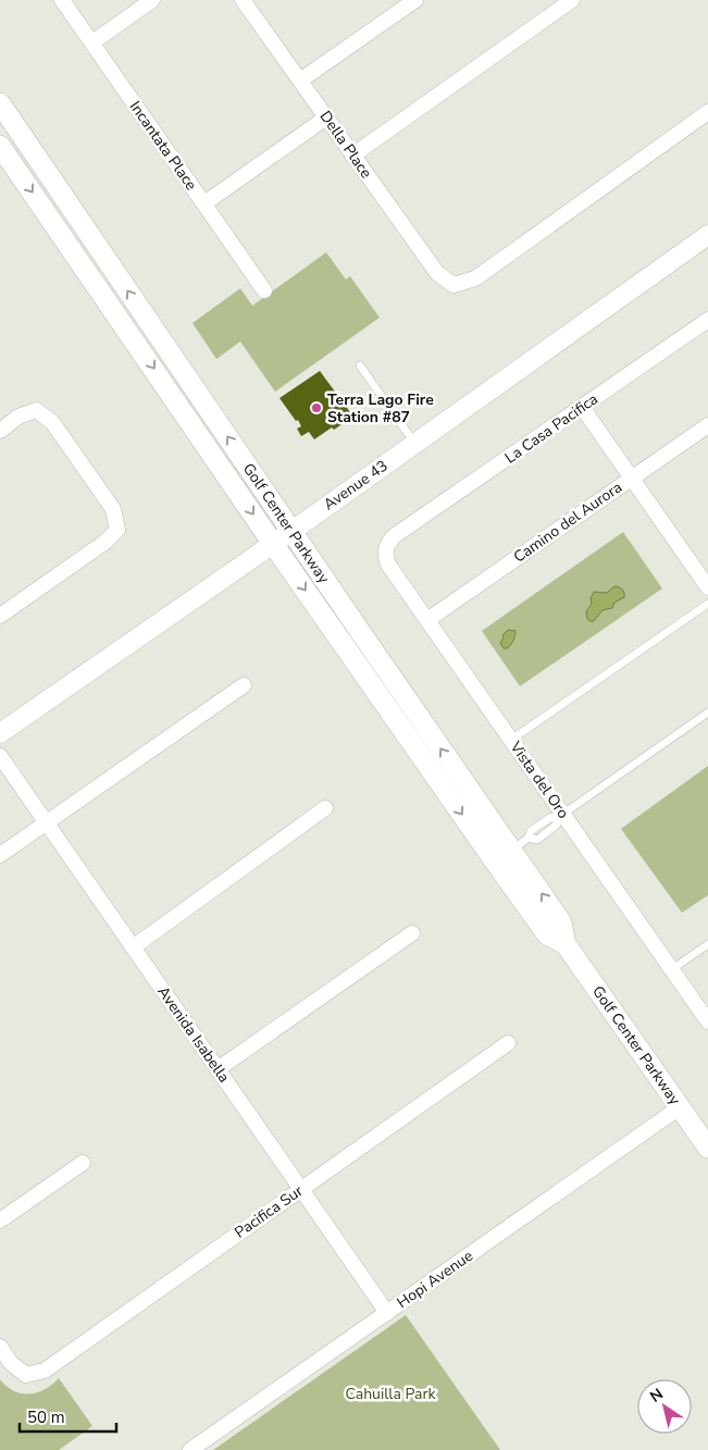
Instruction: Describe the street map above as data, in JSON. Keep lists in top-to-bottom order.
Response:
{
  "streets": {
    "main road": ["Golf Center Parkway"],
    "street": [
      "Della Place",
      "Incantata Place",
      "La Casa Pacifica",
      "Avenue 43",
      "Camino del Aurora",
      "Vista del Oro",
      "Avenida Isabella",
      "Pacifica Sur",
      "Hopi Avenue"
    ]
  },
  "crossings": [
    ["La Casa Pacifica", "Vista del Oro"],
    ["Avenue 43", "Golf Center Parkway"],
    ["Camino del Aurora", "Vista del Oro"],
    ["Golf Center Parkway", "Hopi Avenue"],
    ["Avenida Isabella", "Pacifica Sur"],
    ["Avenida Isabella", "Hopi Avenue"]
  ],
  "parks": ["Cahuilla Park"],
  "places": ["Terra Lago Fire Station #87"],
  "scale_bar": "50 m",
  "north": "top left"
}
